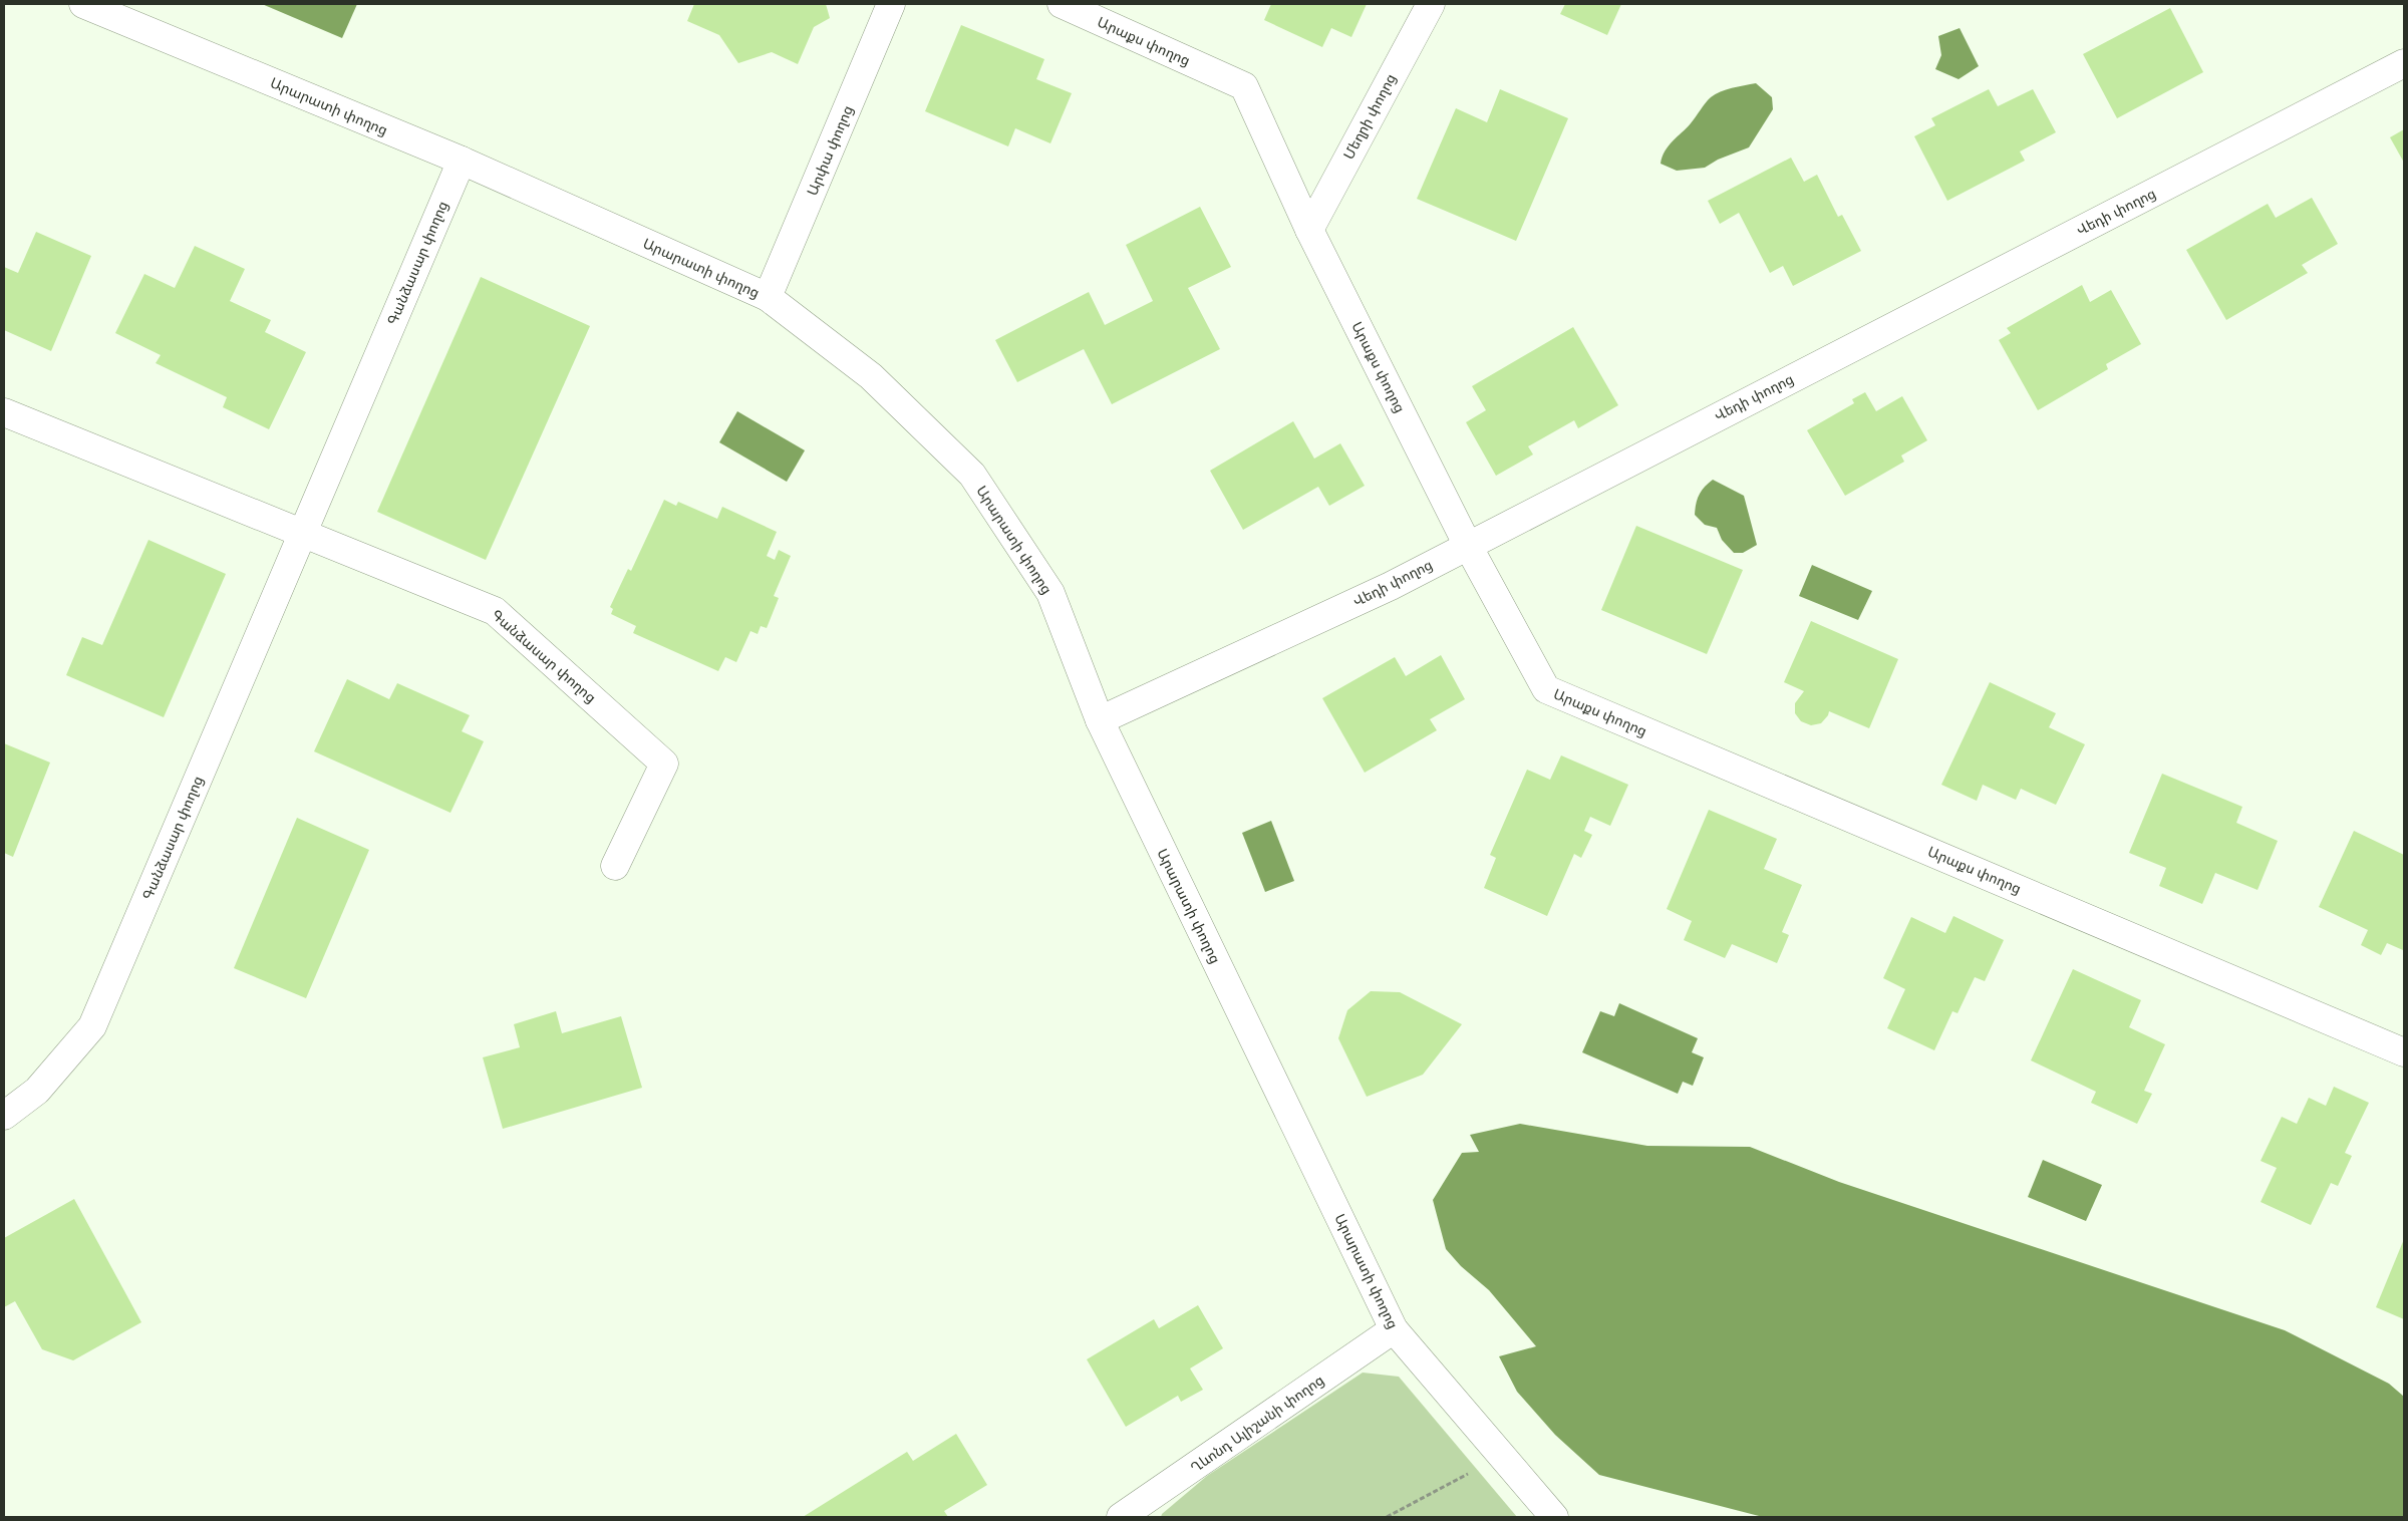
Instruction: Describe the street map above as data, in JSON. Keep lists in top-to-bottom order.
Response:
{
  "streets": {
    "street": [
      "Արաքս փողոց",
      "Արարատի փողոց",
      "Մեղրի փողոց",
      "Արփա փողոց",
      "Վեդի փողոց",
      "Գանձասար փողոց",
      "Ղևոնդ Ալիշանի փողոց"
    ]
  },
  "crossings": [
    ["Արաքս փողոց", "Մեղրի փողոց"],
    ["Արաքս փողոց", "Վեդի փողոց"],
    ["Արարատի փողոց", "Արփա փողոց"],
    ["Արարատի փողոց", "Վեդի փողոց"],
    ["Արարատի փողոց", "Գանձասար փողոց"],
    ["Արարատի փողոց", "Ղևոնդ Ալիշանի փողոց"]
  ]
}
